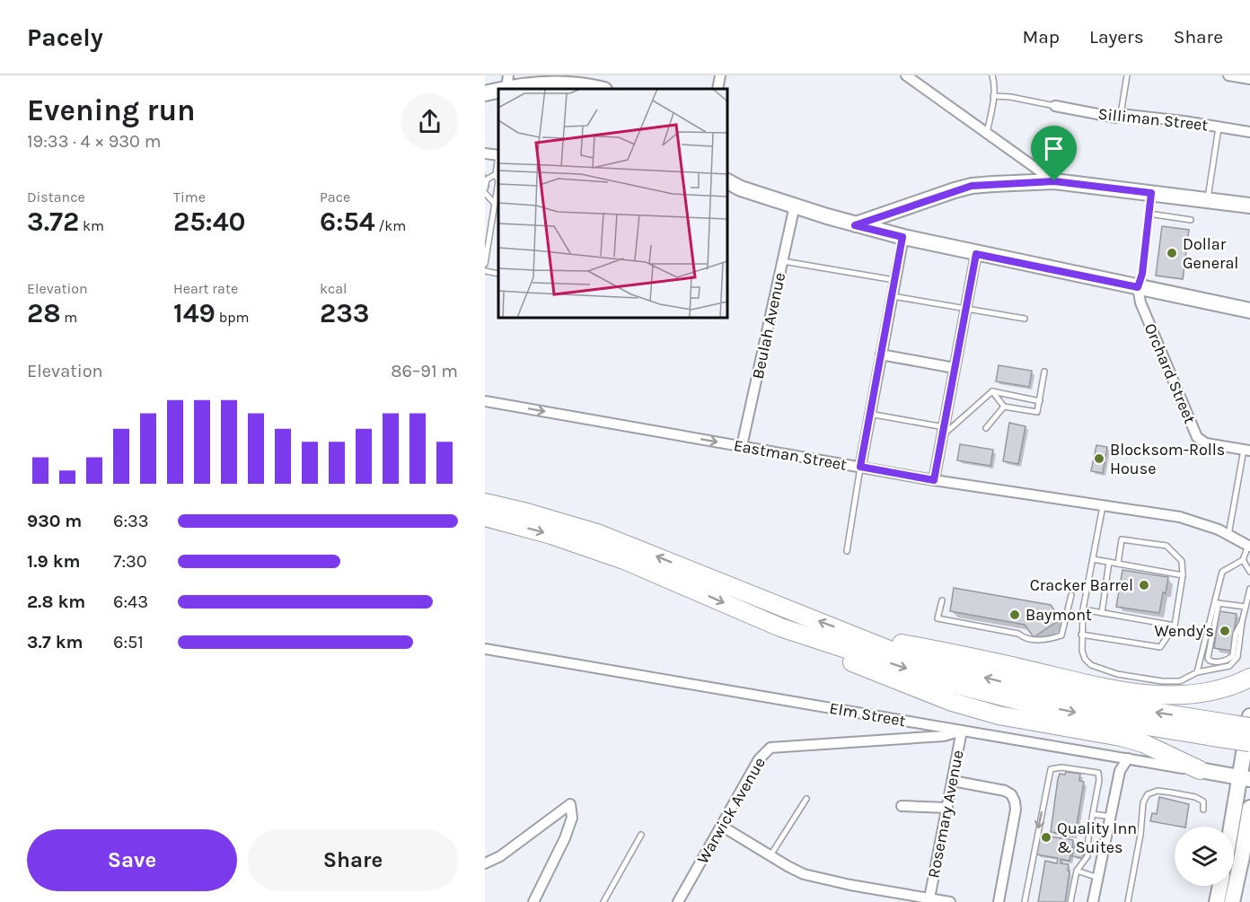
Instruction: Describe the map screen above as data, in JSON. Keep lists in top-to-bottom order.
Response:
{
  "streets": {
    "main road": ["Elm Street"],
    "street": [
      "Silliman Street",
      "Beulah Avenue",
      "Orchard Street",
      "Eastman Street",
      "Warwick Avenue",
      "Rosemary Avenue"
    ]
  },
  "crossings": [
    ["Beulah Avenue", "Eastman Street"],
    ["Elm Street", "Warwick Avenue"],
    ["Elm Street", "Rosemary Avenue"],
    ["Warwick Avenue", "Rosemary Avenue"]
  ],
  "places": [
    "Dollar General",
    "Blocksom-Rolls House",
    "Cracker Barrel",
    "Baymont",
    "Wendy's",
    "Quality Inn & Suites"
  ],
  "page": {
    "header": "Pacely",
    "nav": ["Map", "Layers", "Share"],
    "heading": ["Evening run", "19:33 · 4 × 930 m"],
    "stats": [
      ["Distance", "3.72 km"],
      ["Time", "25:40"],
      ["Pace", "6:54 /km"],
      ["Elevation", "28 m"],
      ["Heart rate", "149 bpm"],
      ["kcal", "233"]
    ],
    "chart": ["Elevation", "86–91 m"],
    "list": [
      {
        "name": "930 m",
        "note": "6:33"
      },
      {
        "name": "1.9 km",
        "note": "7:30"
      },
      {
        "name": "2.8 km",
        "note": "6:43"
      },
      {
        "name": "3.7 km",
        "note": "6:51"
      }
    ],
    "buttons": ["Save", "Share"]
  }
}
